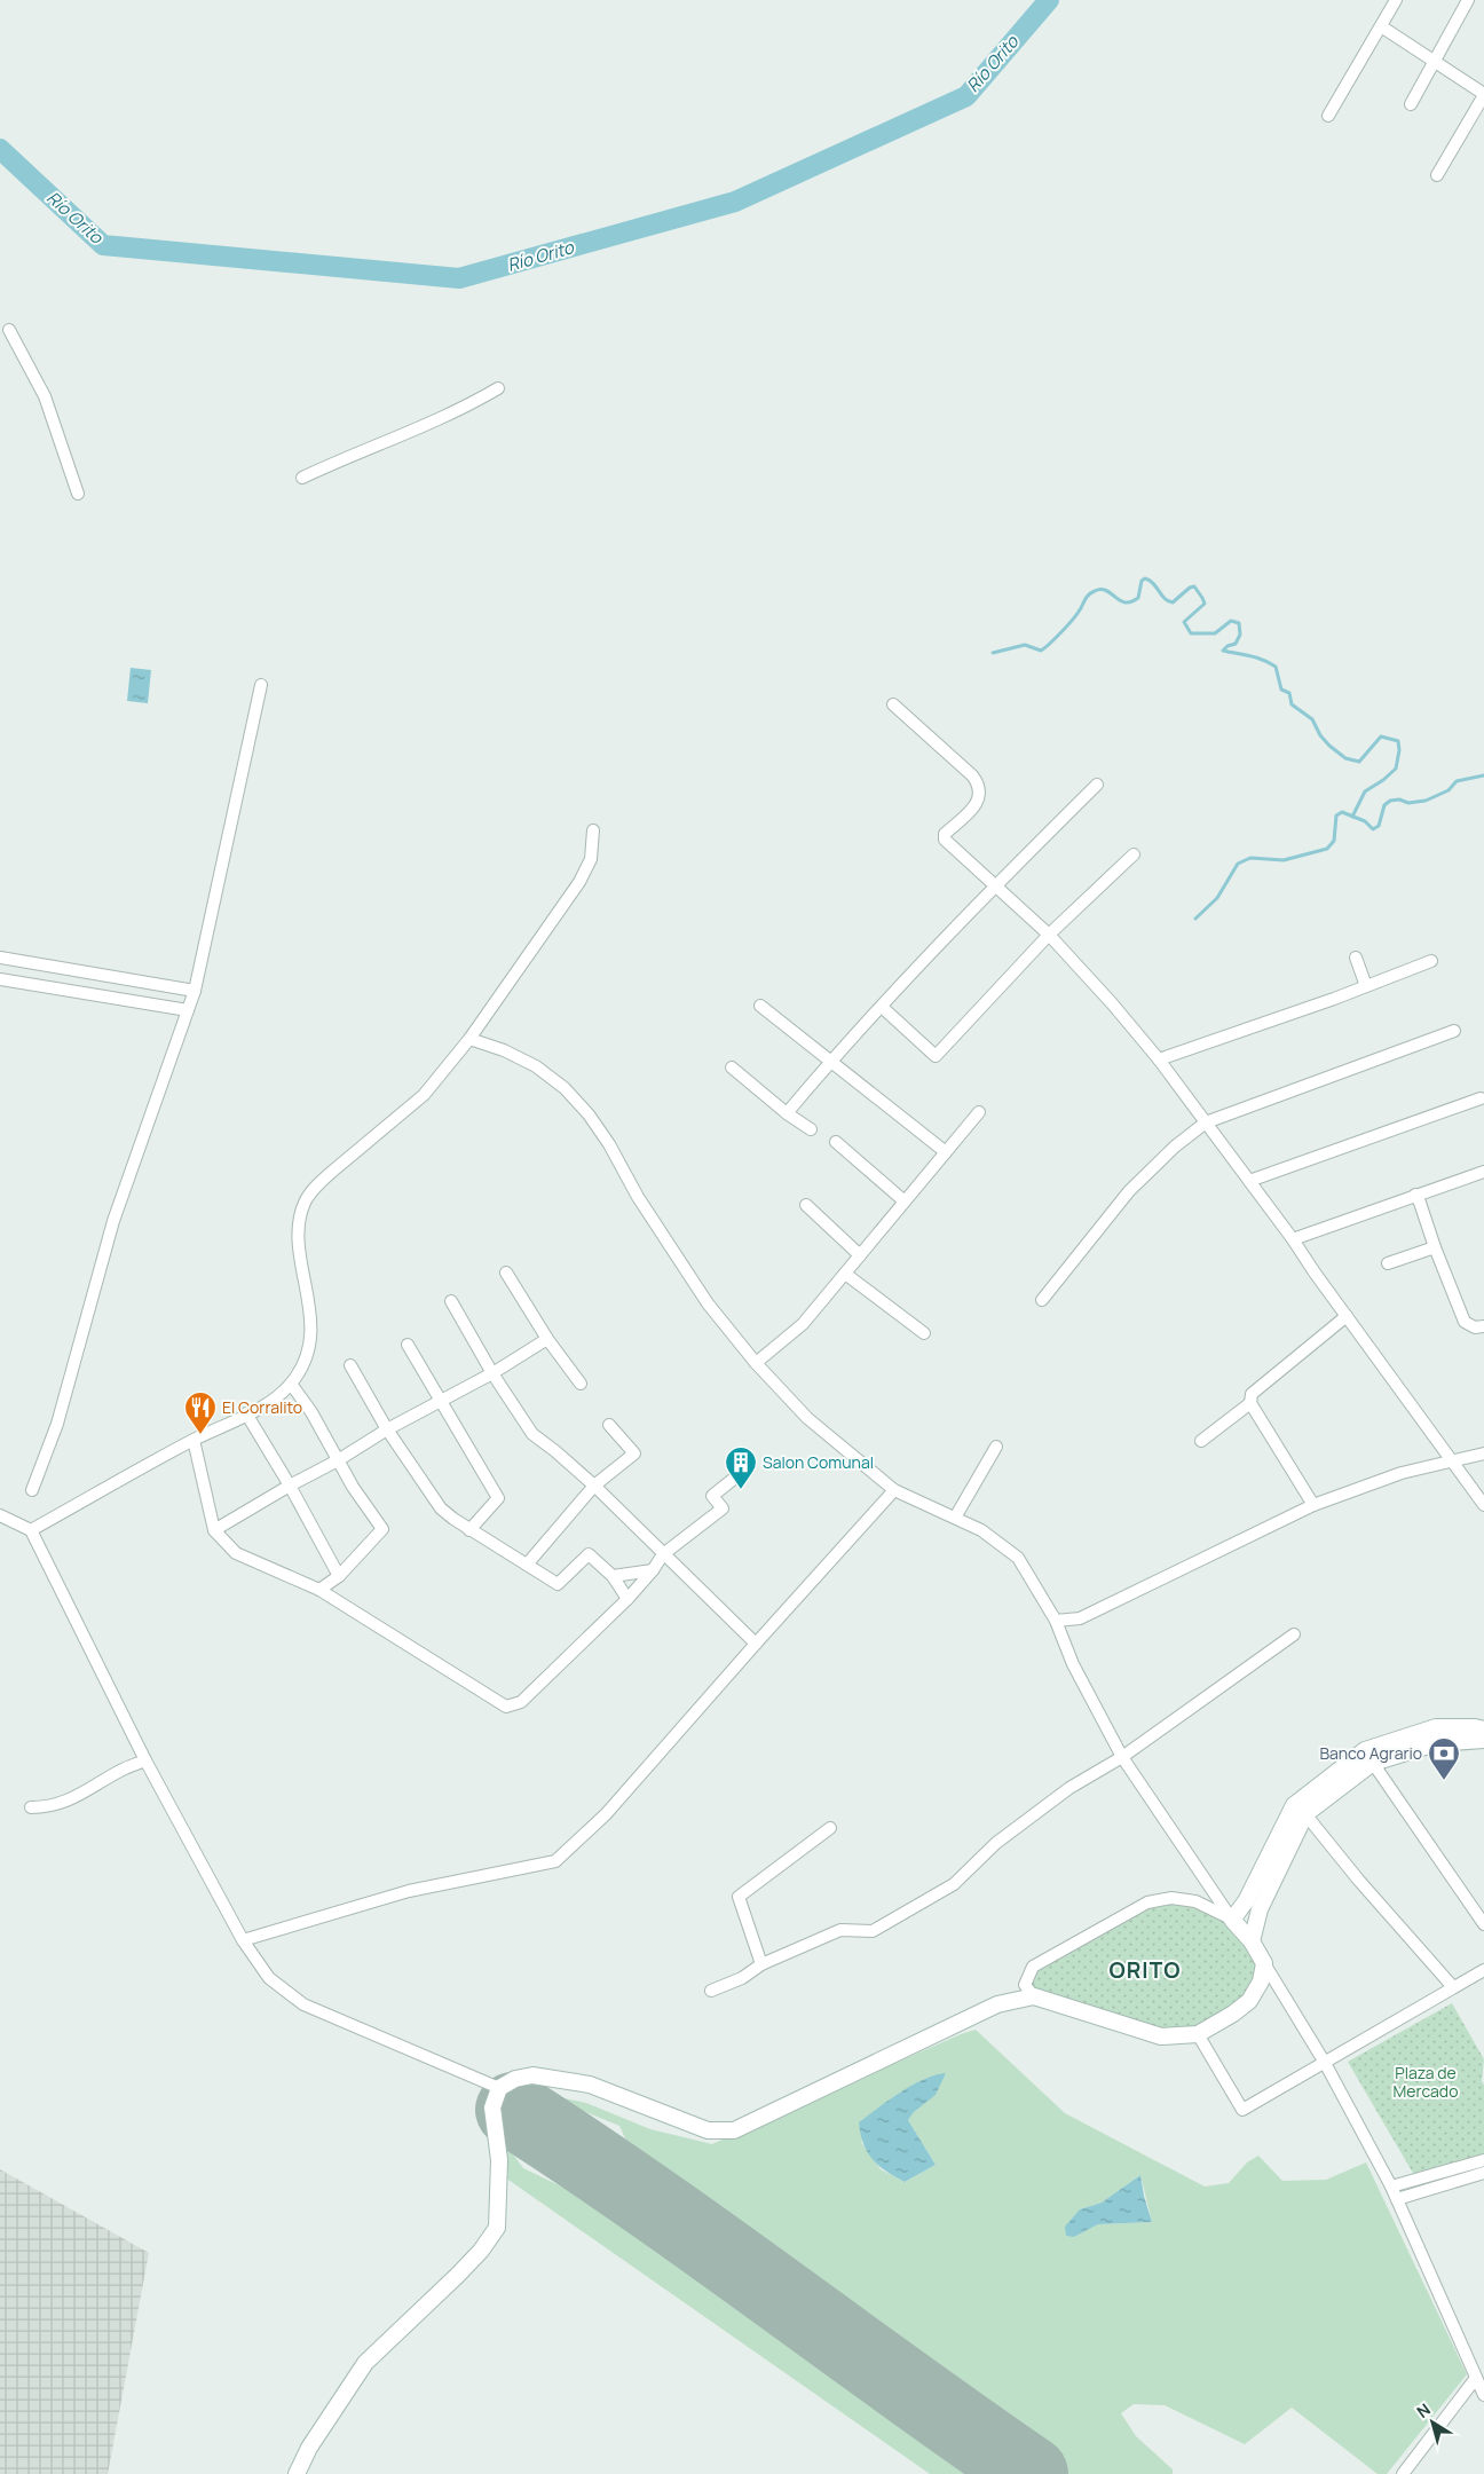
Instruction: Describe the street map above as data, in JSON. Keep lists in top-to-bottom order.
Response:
{
  "districts": ["ORITO"],
  "water": ["Río Orito"],
  "parks": ["Plaza de Mercado"],
  "places": {
    "restaurant": ["El Corralito"],
    "building": ["Salon Comunal"],
    "bank": ["Banco Agrario"]
  },
  "north": "top left"
}
